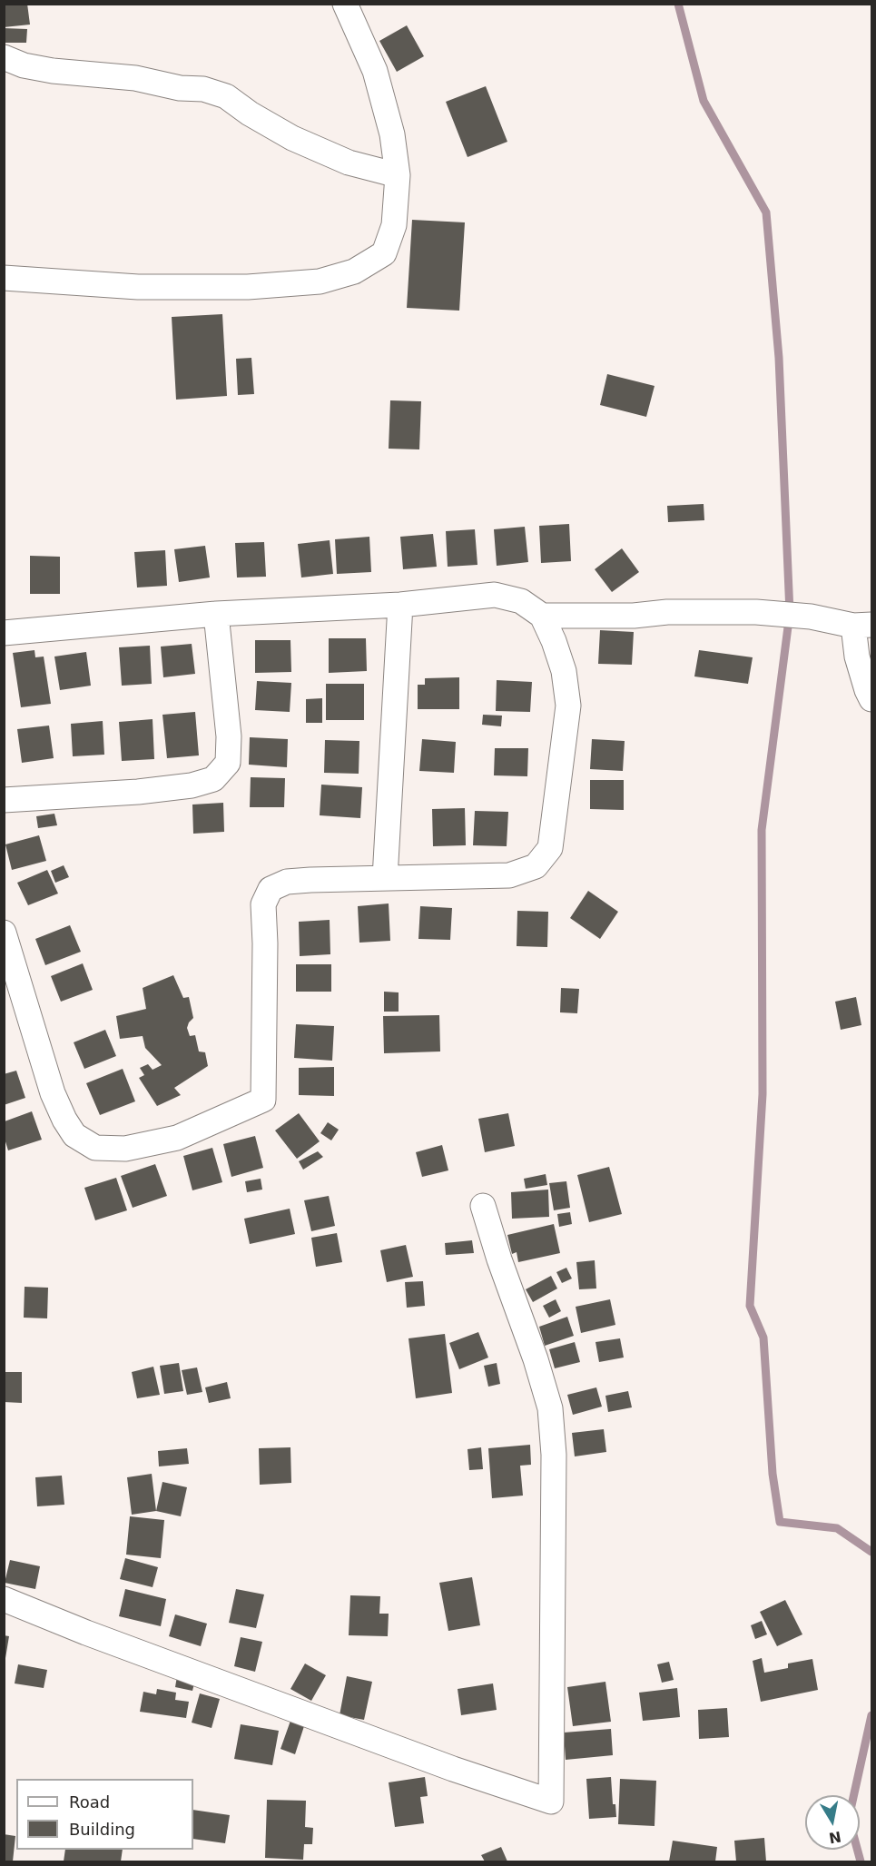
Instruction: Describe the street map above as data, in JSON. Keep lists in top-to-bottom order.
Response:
{
  "legend": ["Road", "Building"],
  "north": "bottom"
}
